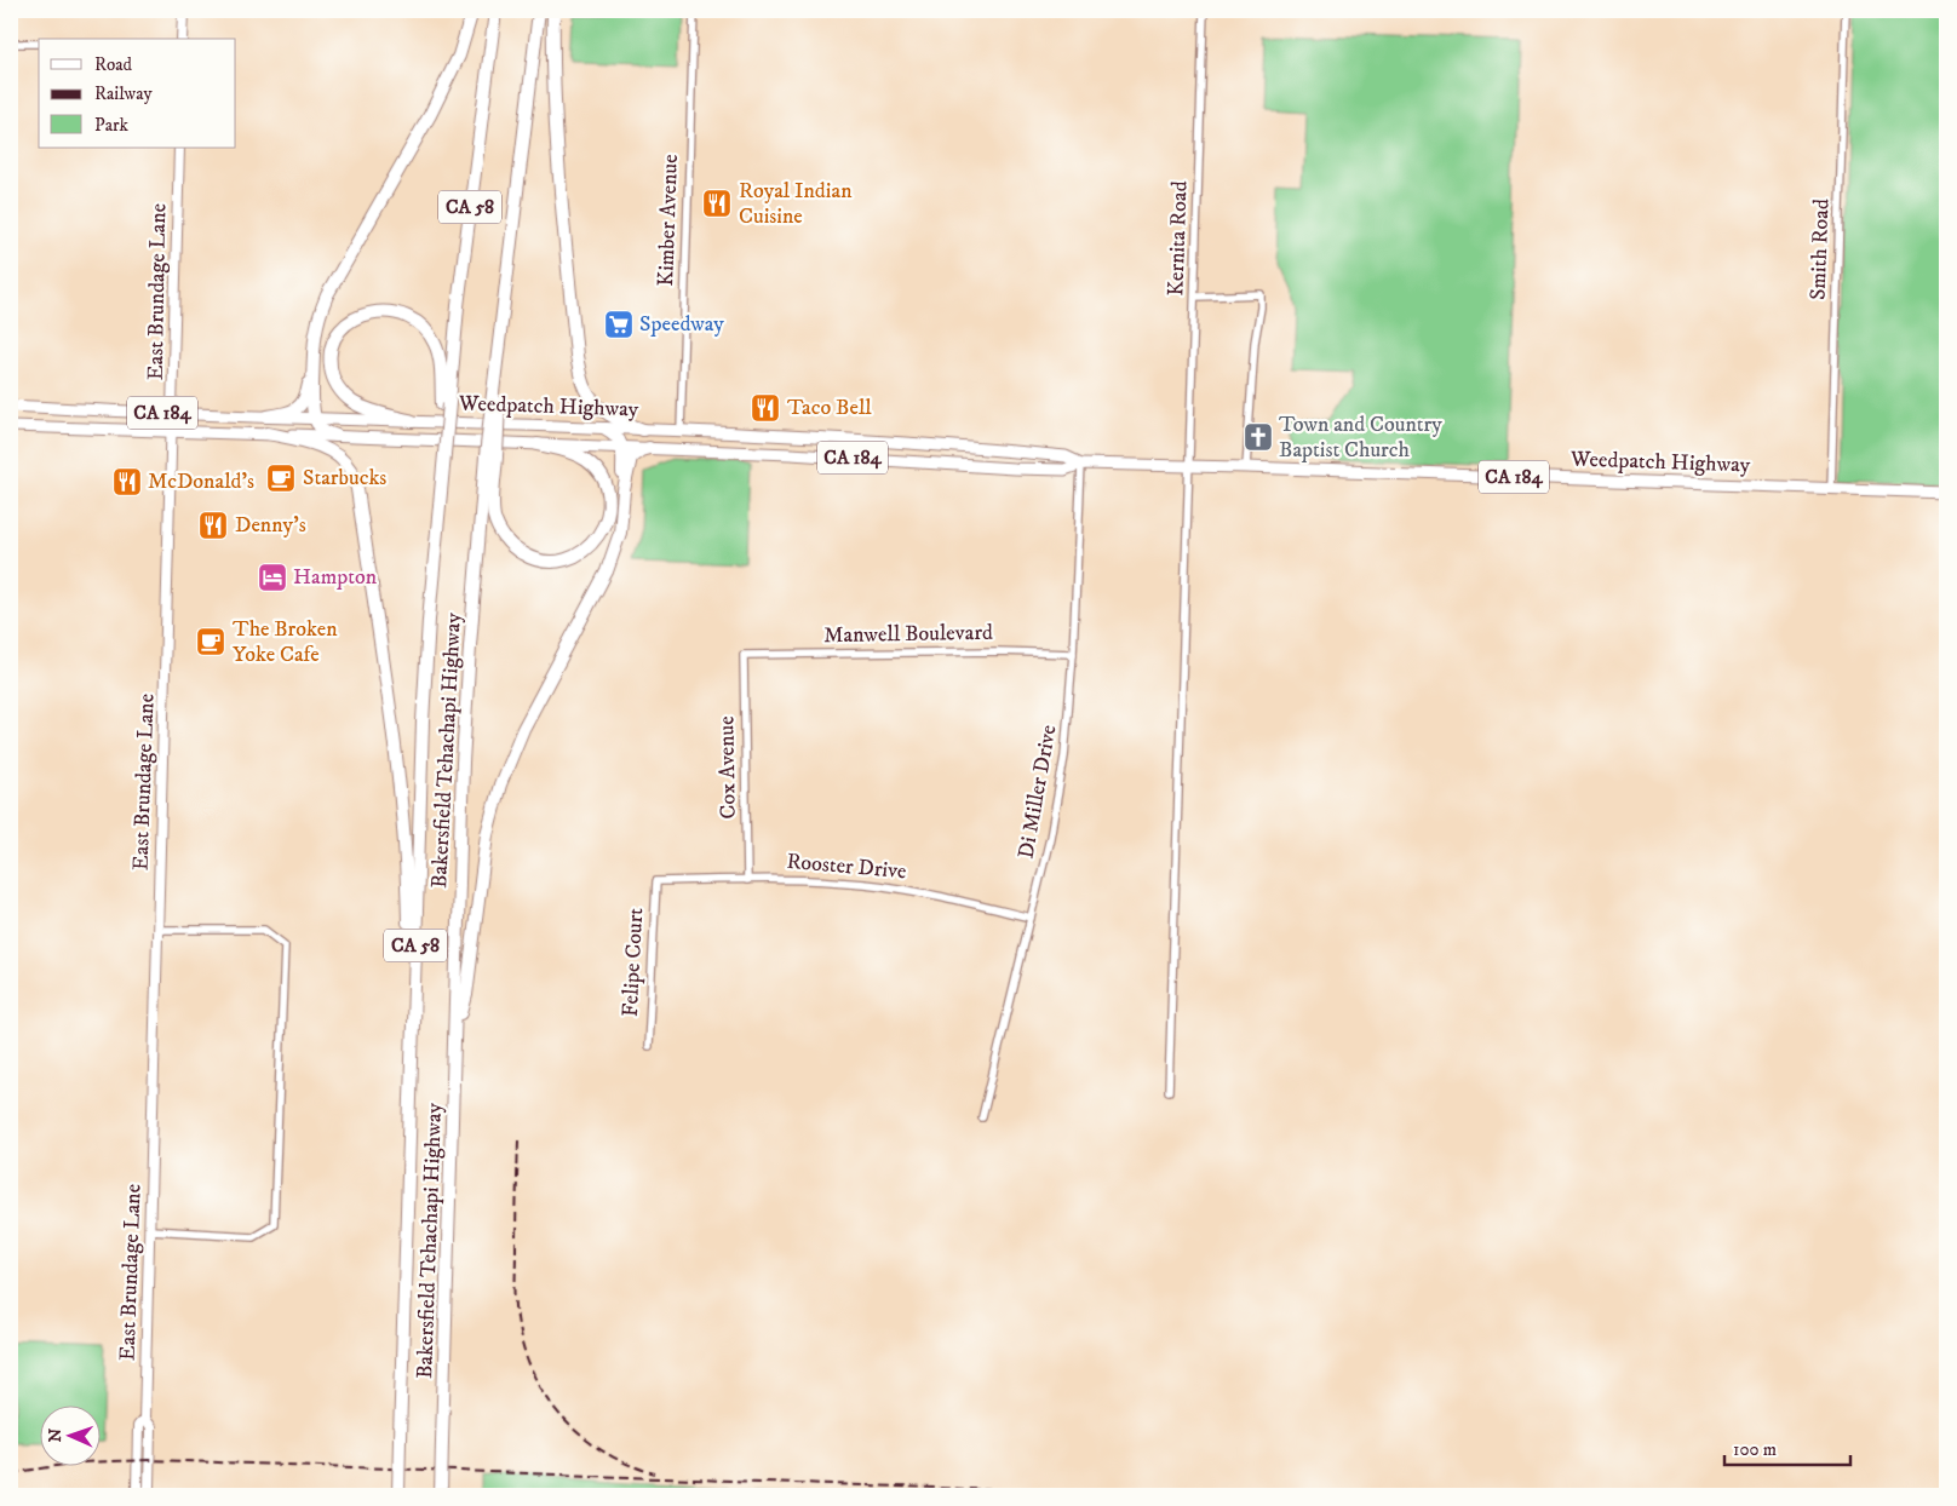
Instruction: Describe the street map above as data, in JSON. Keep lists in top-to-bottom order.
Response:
{
  "streets": {
    "highway": ["CA 58", "Bakersfield Tehachapi Highway"],
    "main road": ["East Brundage Lane", "Weedpatch Highway", "CA 184"],
    "street": [
      "Kimber Avenue",
      "Kernita Road",
      "Smith Road",
      "Manwell Boulevard",
      "Cox Avenue",
      "Di Miller Drive",
      "Rooster Drive",
      "Felipe Court"
    ]
  },
  "crossings": [
    ["CA 58", "Bakersfield Tehachapi Highway"],
    ["Kimber Avenue", "Weedpatch Highway"],
    ["Kernita Road", "Weedpatch Highway"],
    ["Smith Road", "Weedpatch Highway"],
    ["East Brundage Lane", "Weedpatch Highway"],
    ["Weedpatch Highway", "Di Miller Drive"],
    ["Manwell Boulevard", "Cox Avenue"],
    ["Manwell Boulevard", "Di Miller Drive"],
    ["Cox Avenue", "Rooster Drive"],
    ["Di Miller Drive", "Rooster Drive"],
    ["Rooster Drive", "Felipe Court"]
  ],
  "places": {
    "restaurant": [
      "Royal Indian Cuisine",
      "Taco Bell",
      "McDonald's",
      "Denny's"
    ],
    "supermarket": ["Speedway"],
    "church": ["Town and Country Baptist Church"],
    "cafe": ["Starbucks", "The Broken Yoke Cafe"],
    "hotel": ["Hampton"]
  },
  "legend": ["Road", "Railway", "Park"],
  "scale_bar": "100 m",
  "north": "left"
}
